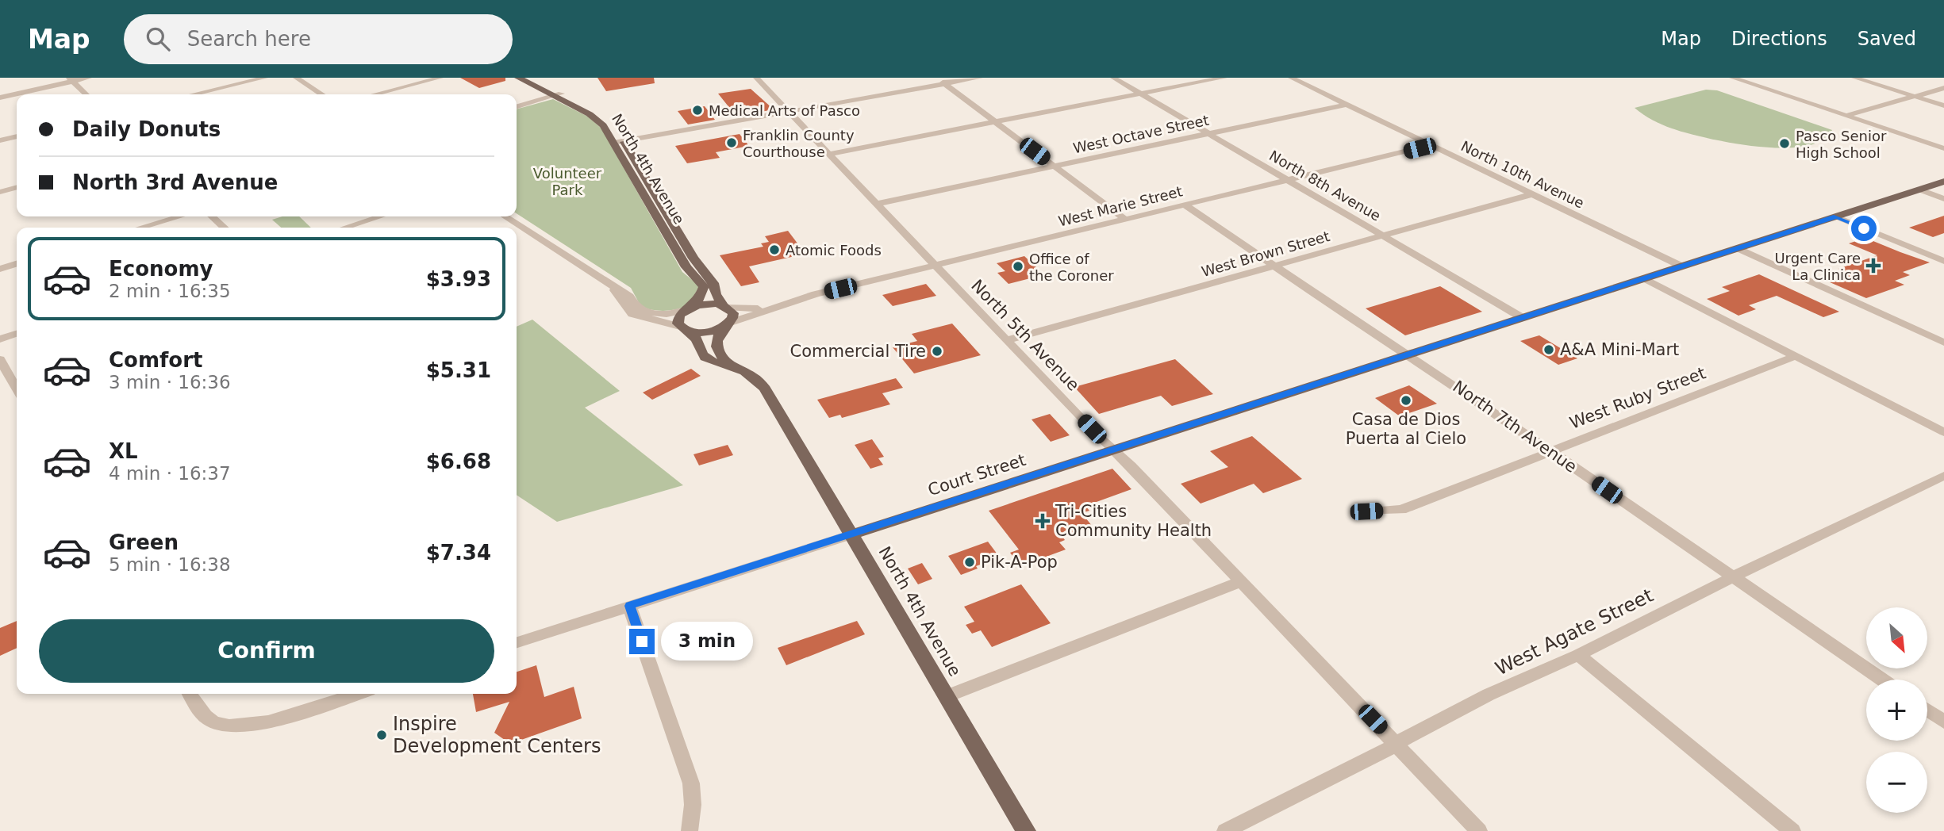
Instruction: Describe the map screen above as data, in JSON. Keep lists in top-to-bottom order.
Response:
{
  "streets": {
    "main road": ["North 4th Avenue", "Court Street"],
    "street": [
      "West Octave Street",
      "North 10th Avenue",
      "North 8th Avenue",
      "West Marie Street",
      "West Brown Street",
      "North 5th Avenue",
      "West Ruby Street",
      "North 7th Avenue",
      "West Agate Street"
    ]
  },
  "crossings": [
    ["West Octave Street", "North 10th Avenue"],
    ["West Octave Street", "North 8th Avenue"],
    ["West Octave Street", "North 5th Avenue"],
    ["North 4th Avenue", "West Marie Street"],
    ["North 4th Avenue", "Court Street"],
    ["North 10th Avenue", "West Marie Street"],
    ["North 10th Avenue", "West Brown Street"],
    ["North 10th Avenue", "Court Street"],
    ["North 8th Avenue", "West Marie Street"],
    ["North 8th Avenue", "West Brown Street"],
    ["North 8th Avenue", "Court Street"],
    ["West Marie Street", "North 5th Avenue"],
    ["West Marie Street", "North 7th Avenue"],
    ["West Brown Street", "North 5th Avenue"],
    ["West Brown Street", "North 7th Avenue"],
    ["North 5th Avenue", "Court Street"],
    ["North 5th Avenue", "West Agate Street"],
    ["West Ruby Street", "North 7th Avenue"],
    ["North 7th Avenue", "Court Street"],
    ["North 7th Avenue", "West Agate Street"]
  ],
  "parks": ["Volunteer Park"],
  "places": {
    "other": [
      "Medical Arts of Pasco",
      "Franklin County Courthouse",
      "Pasco Senior High School",
      "Atomic Foods",
      "Office of the Coroner",
      "A&A Mini-Mart",
      "Commercial Tire",
      "Casa de Dios Puerta al Cielo",
      "Pik-A-Pop",
      "Inspire Development Centers"
    ],
    "health": ["Urgent Care La Clinica", "Tri-Cities Community Health"]
  },
  "north": "bottom right",
  "page": {
    "header": "Map",
    "search": "Search here",
    "nav": ["Map", "Directions", "Saved"],
    "banner": ["Daily Donuts", "North 3rd Avenue"],
    "list": [
      {
        "name": "Economy",
        "note": "2 min · 16:35",
        "value": "$3.93"
      },
      {
        "name": "Comfort",
        "note": "3 min · 16:36",
        "value": "$5.31"
      },
      {
        "name": "XL",
        "note": "4 min · 16:37",
        "value": "$6.68"
      },
      {
        "name": "Green",
        "note": "5 min · 16:38",
        "value": "$7.34"
      }
    ],
    "map_buttons": ["+", "−"],
    "buttons": "Confirm",
    "bubble": "3 min"
  }
}
